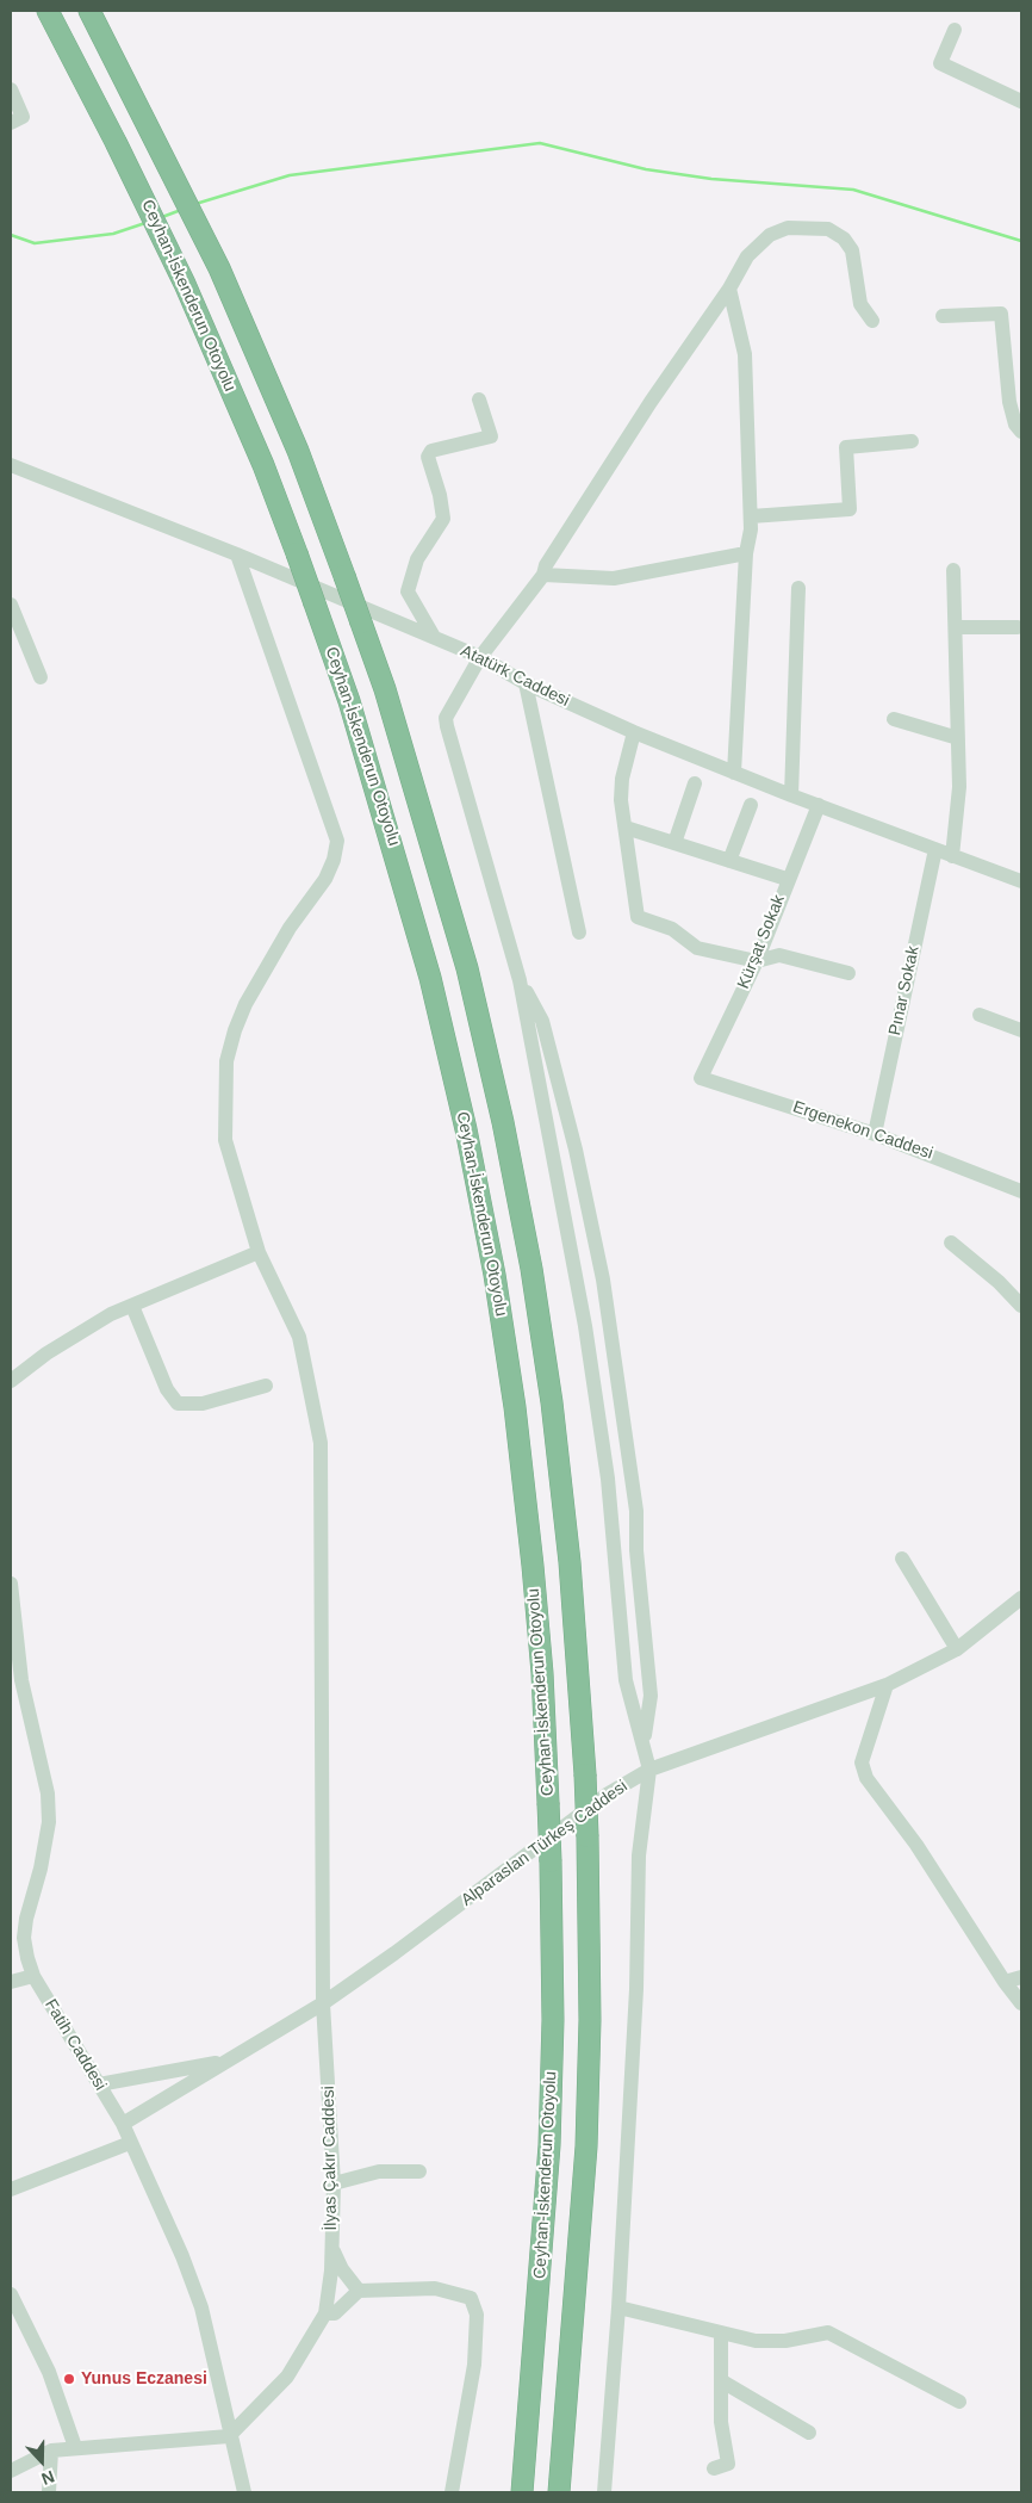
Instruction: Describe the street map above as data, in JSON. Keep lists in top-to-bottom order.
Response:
{
  "streets": {
    "highway": ["Ceyhan-İskenderun Otoyolu"],
    "street": [
      "Atatürk Caddesi",
      "Kürşat Sokak",
      "Pınar Sokak",
      "Ergenekon Caddesi",
      "Alparaslan Türkeş Caddesi",
      "Fatih Caddesi",
      "İlyas Çakır Caddesi"
    ]
  },
  "crossings": [
    ["Atatürk Caddesi", "Kürşat Sokak"],
    ["Atatürk Caddesi", "Pınar Sokak"],
    ["Atatürk Caddesi", "İlyas Çakır Caddesi"],
    ["Kürşat Sokak", "Ergenekon Caddesi"],
    ["Pınar Sokak", "Ergenekon Caddesi"],
    ["Alparaslan Türkeş Caddesi", "Fatih Caddesi"],
    ["Alparaslan Türkeş Caddesi", "İlyas Çakır Caddesi"]
  ],
  "places": ["Yunus Eczanesi"],
  "north": "bottom"
}
